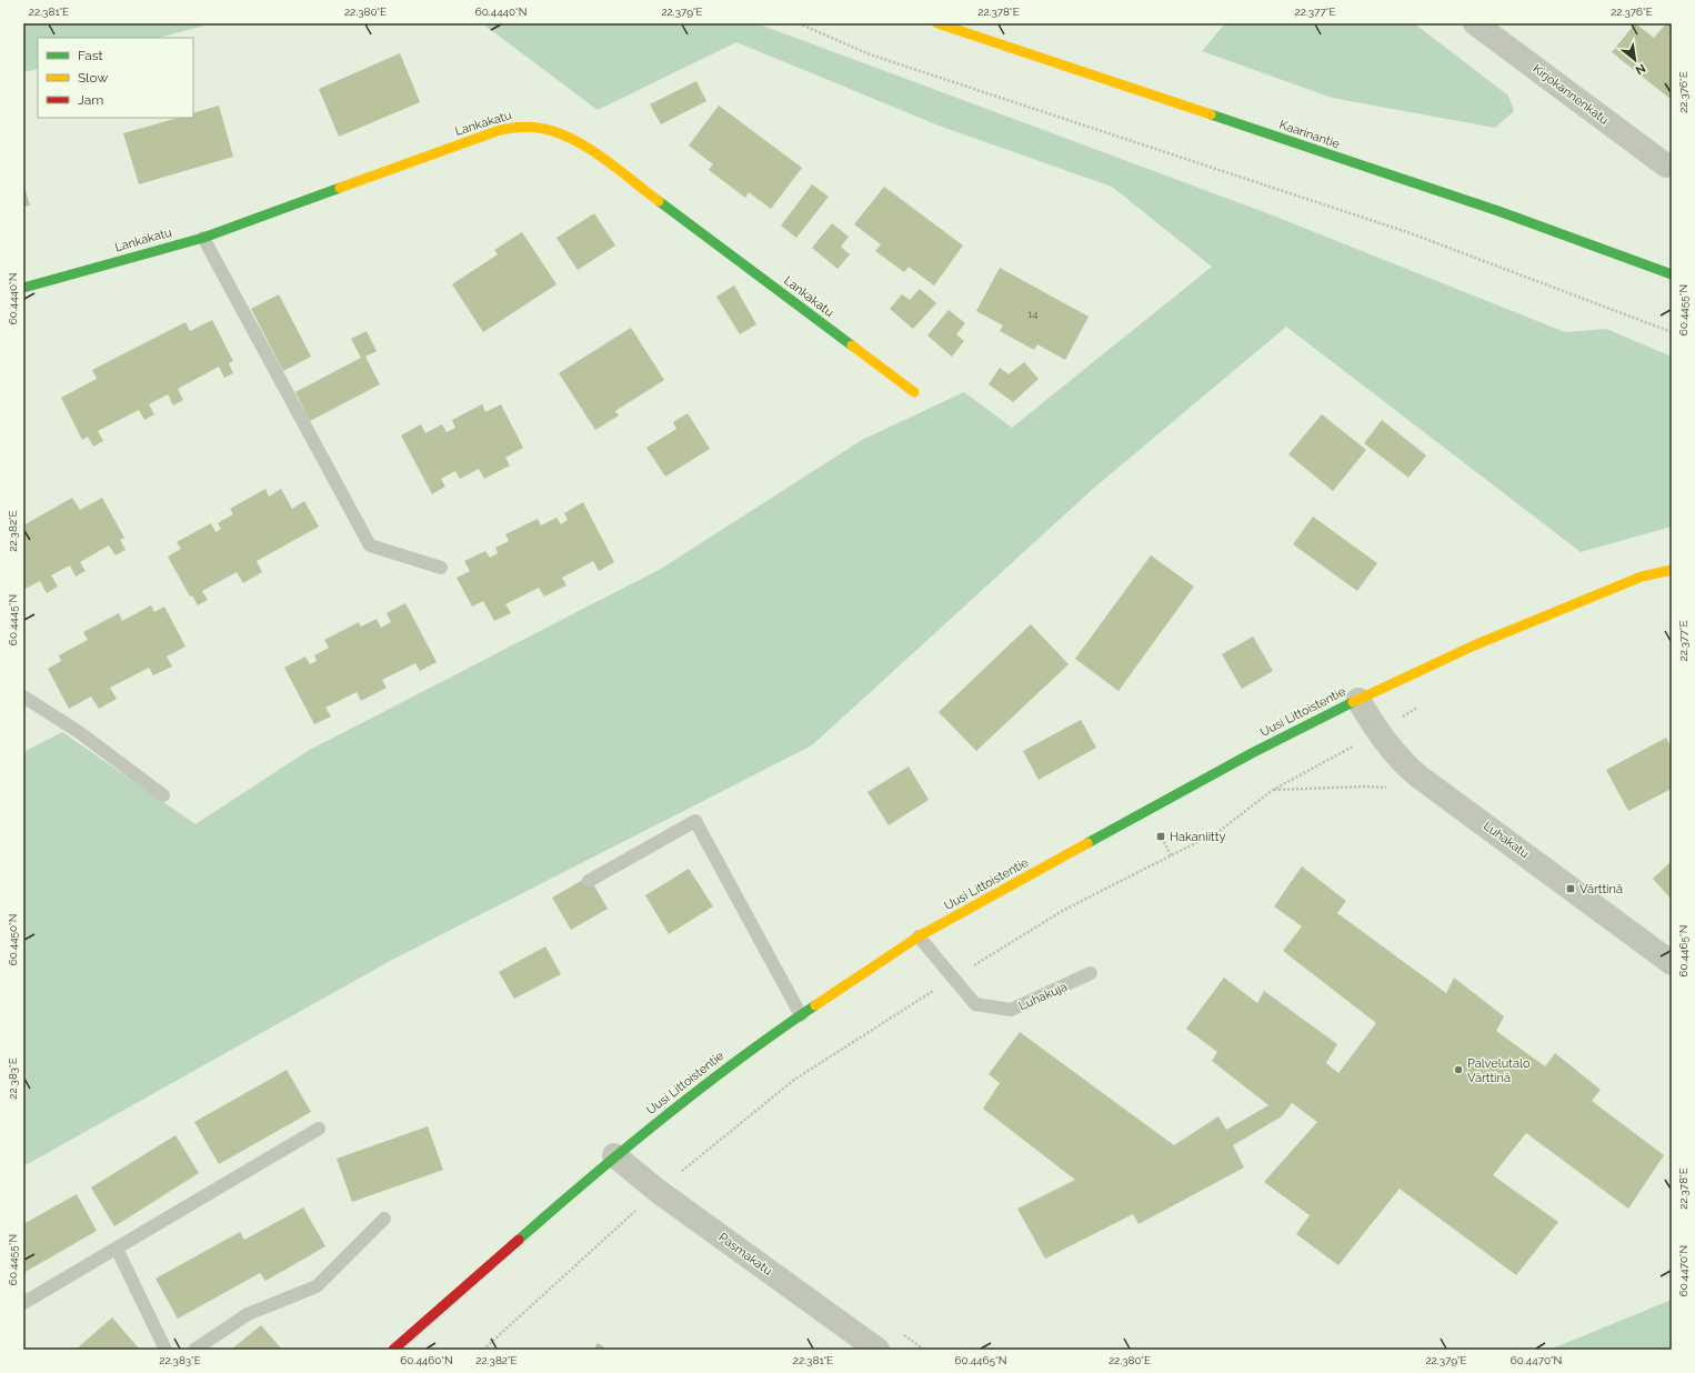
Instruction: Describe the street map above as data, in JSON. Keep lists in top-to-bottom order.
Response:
{
  "streets": {
    "street": [
      "Kirjokannenkatu",
      "Lankakatu",
      "Kaarinantie",
      "Uusi Littoistentie",
      "Luhakatu",
      "Pasmakatu"
    ],
    "lane": ["Luhakuja"]
  },
  "crossings": [
    ["Uusi Littoistentie", "Luhakatu"],
    ["Uusi Littoistentie", "Luhakuja"],
    ["Uusi Littoistentie", "Pasmakatu"]
  ],
  "places": {
    "transit": ["Hakaniitty", "Värttinä"],
    "other": ["Palvelutalo Värttinä"]
  },
  "house_numbers": ["14"],
  "legend": ["Fast", "Slow", "Jam"],
  "north": "bottom right",
  "coordinates": [
    "22.381°E",
    "22.380°E",
    "60.4440°N",
    "22.379°E",
    "22.378°E",
    "22.377°E",
    "22.376°E",
    "60.4455°N",
    "22.382°E",
    "60.4445°N",
    "60.4450°N",
    "60.4465°N",
    "22.383°E",
    "60.4470°N",
    "60.4460°N"
  ]
}
